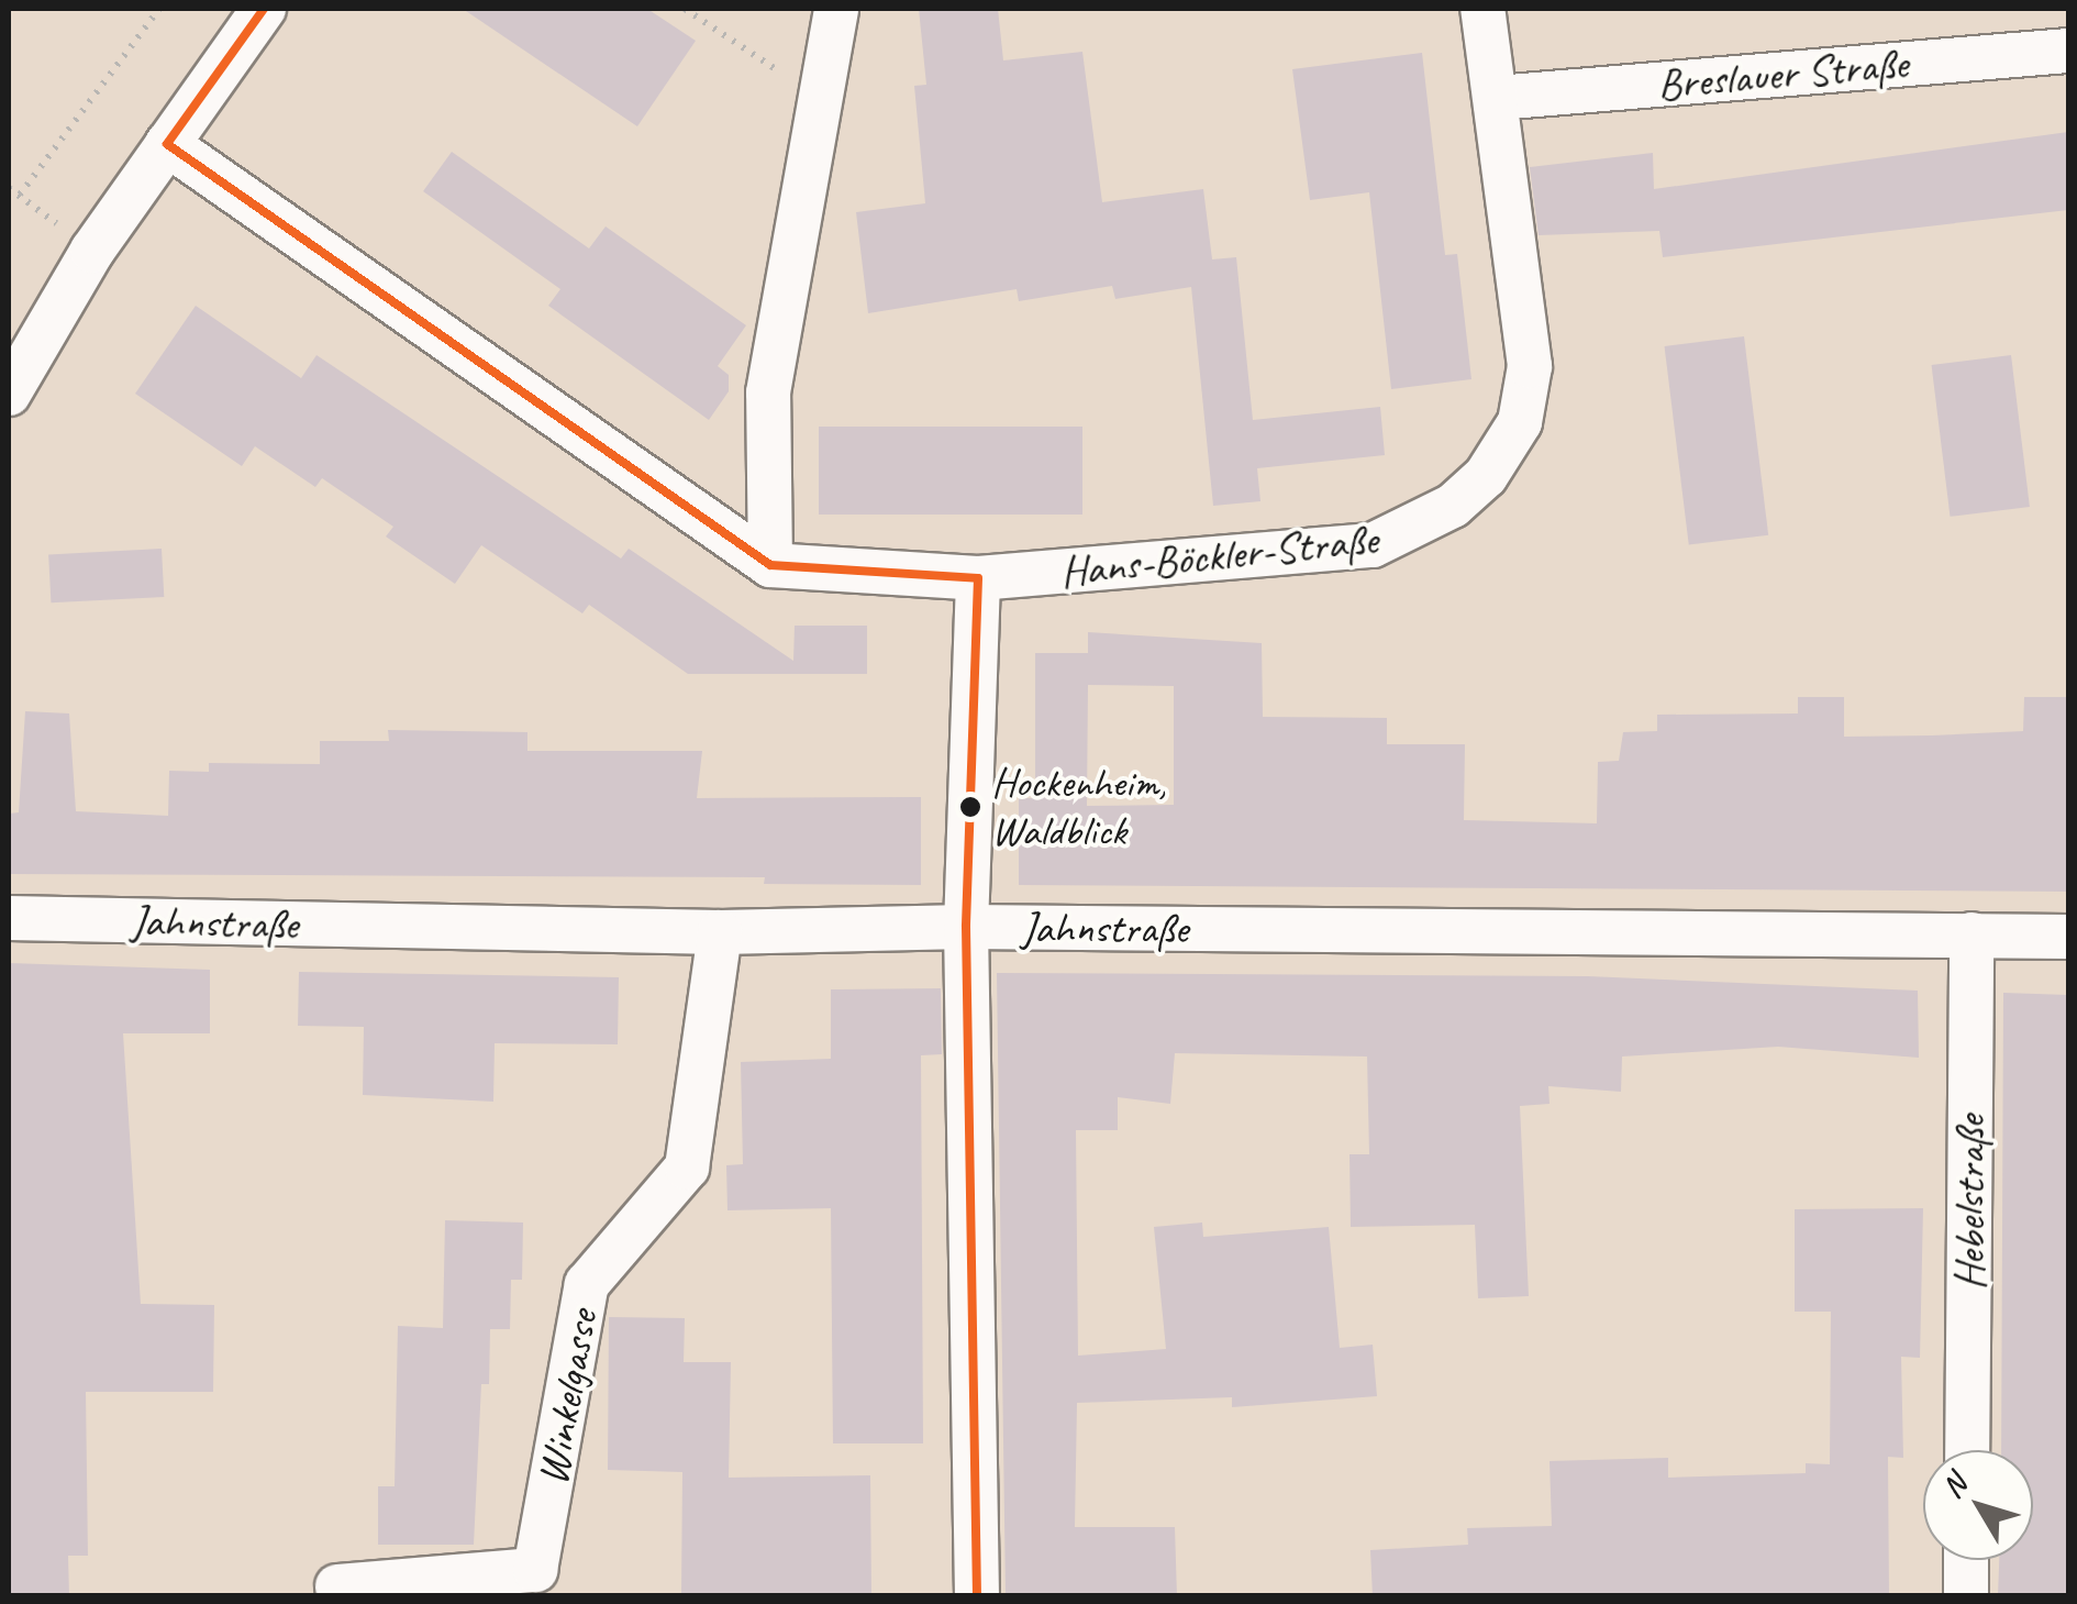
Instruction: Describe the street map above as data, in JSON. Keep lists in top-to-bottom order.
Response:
{
  "streets": {
    "street": [
      "Breslauer Straße",
      "Hans-Böckler-Straße",
      "Jahnstraße",
      "Hebelstraße",
      "Winkelgasse"
    ]
  },
  "crossings": [
    ["Breslauer Straße", "Hans-Böckler-Straße"],
    ["Jahnstraße", "Hebelstraße"],
    ["Jahnstraße", "Winkelgasse"]
  ],
  "places": ["Hockenheim, Waldblick"],
  "north": "top left"
}
